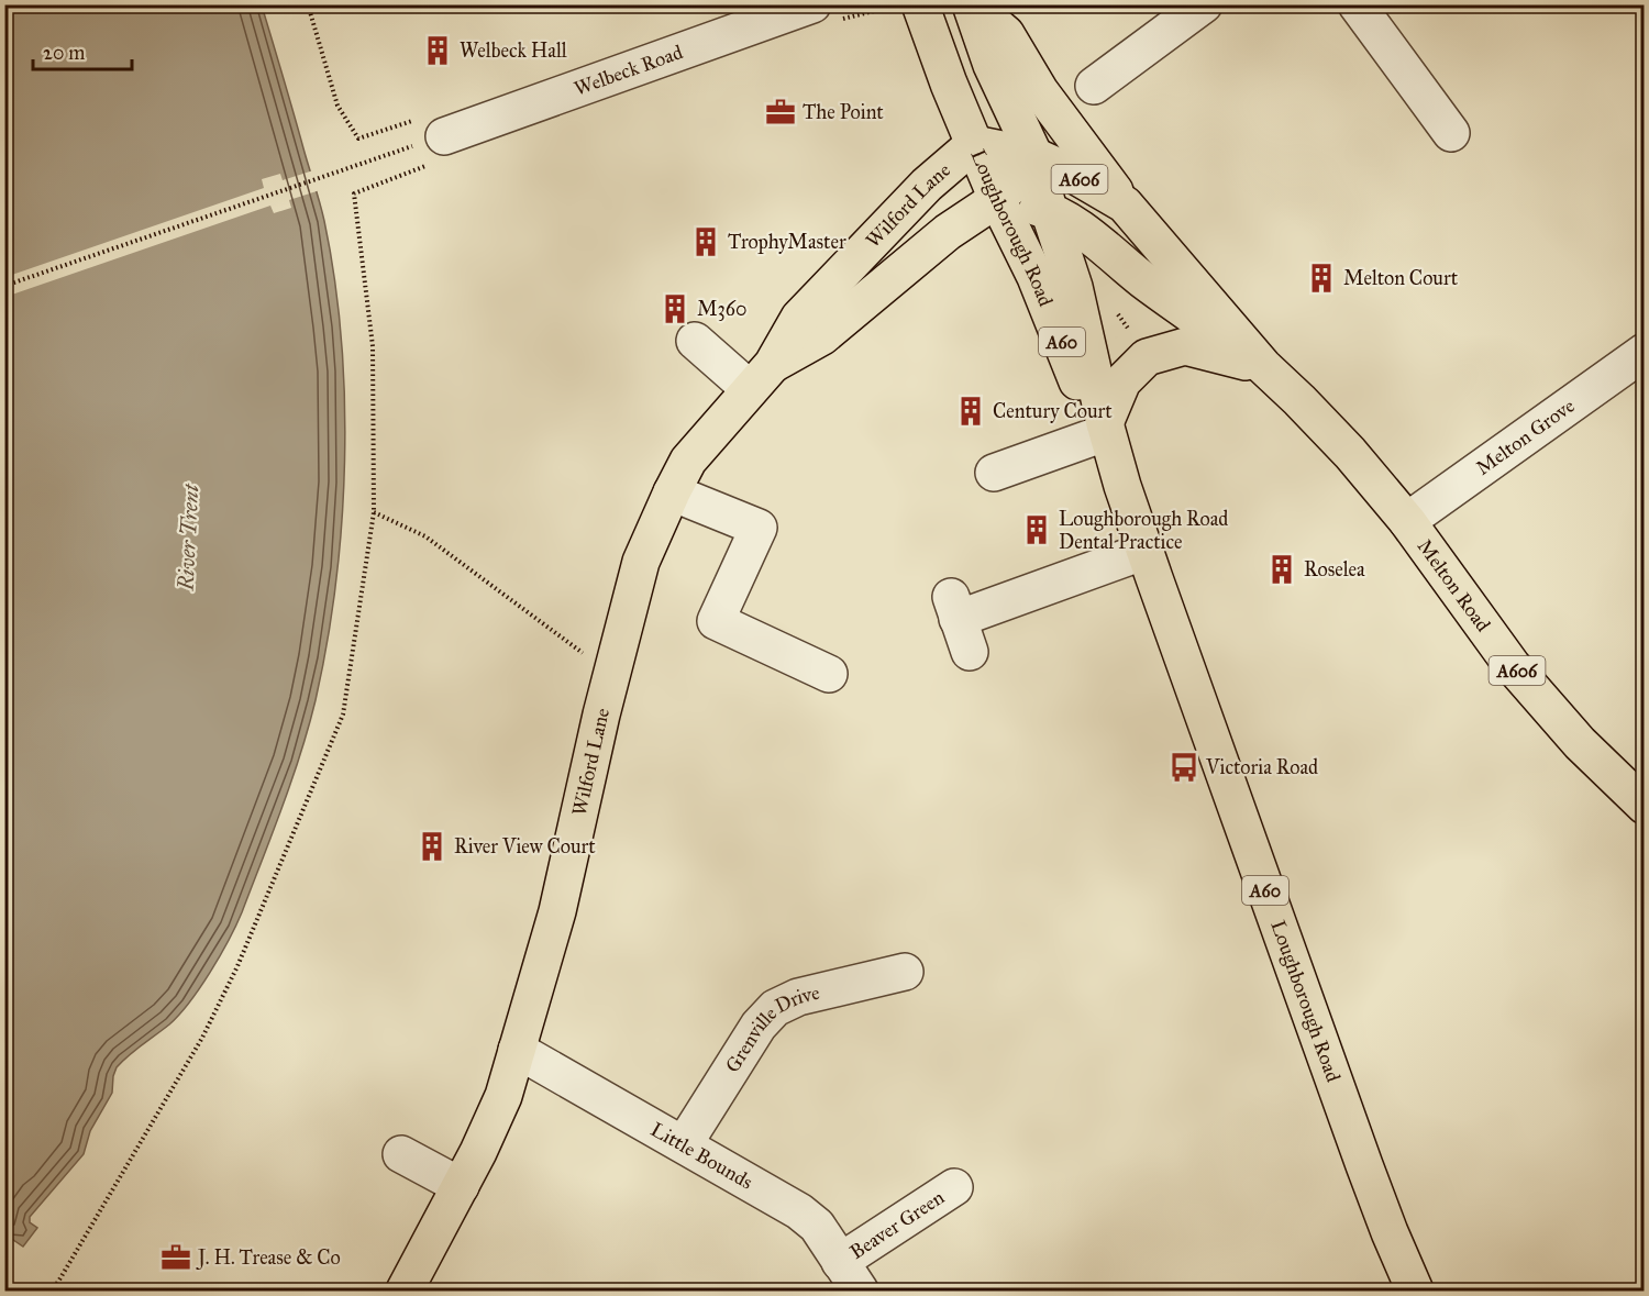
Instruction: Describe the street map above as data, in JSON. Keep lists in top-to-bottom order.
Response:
{
  "streets": {
    "main road": [
      "A606",
      "Wilford Lane",
      "Loughborough Road",
      "A60",
      "Melton Road"
    ],
    "street": [
      "Welbeck Road",
      "Melton Grove",
      "Grenville Drive",
      "Little Bounds",
      "Beaver Green"
    ]
  },
  "crossings": [
    ["Wilford Lane", "Loughborough Road"],
    ["Wilford Lane", "Melton Road"],
    ["Wilford Lane", "Little Bounds"],
    ["Loughborough Road", "Melton Road"],
    ["Melton Grove", "Melton Road"],
    ["Grenville Drive", "Little Bounds"],
    ["Little Bounds", "Beaver Green"]
  ],
  "water": ["River Trent"],
  "places": {
    "building": [
      "Welbeck Hall",
      "TrophyMaster",
      "Melton Court",
      "M360",
      "Century Court",
      "Loughborough Road Dental Practice",
      "Roselea",
      "River View Court"
    ],
    "office": ["The Point", "J. H. Trease & Co"],
    "bus stop": ["Victoria Road"]
  },
  "scale_bar": "20 m"
}
